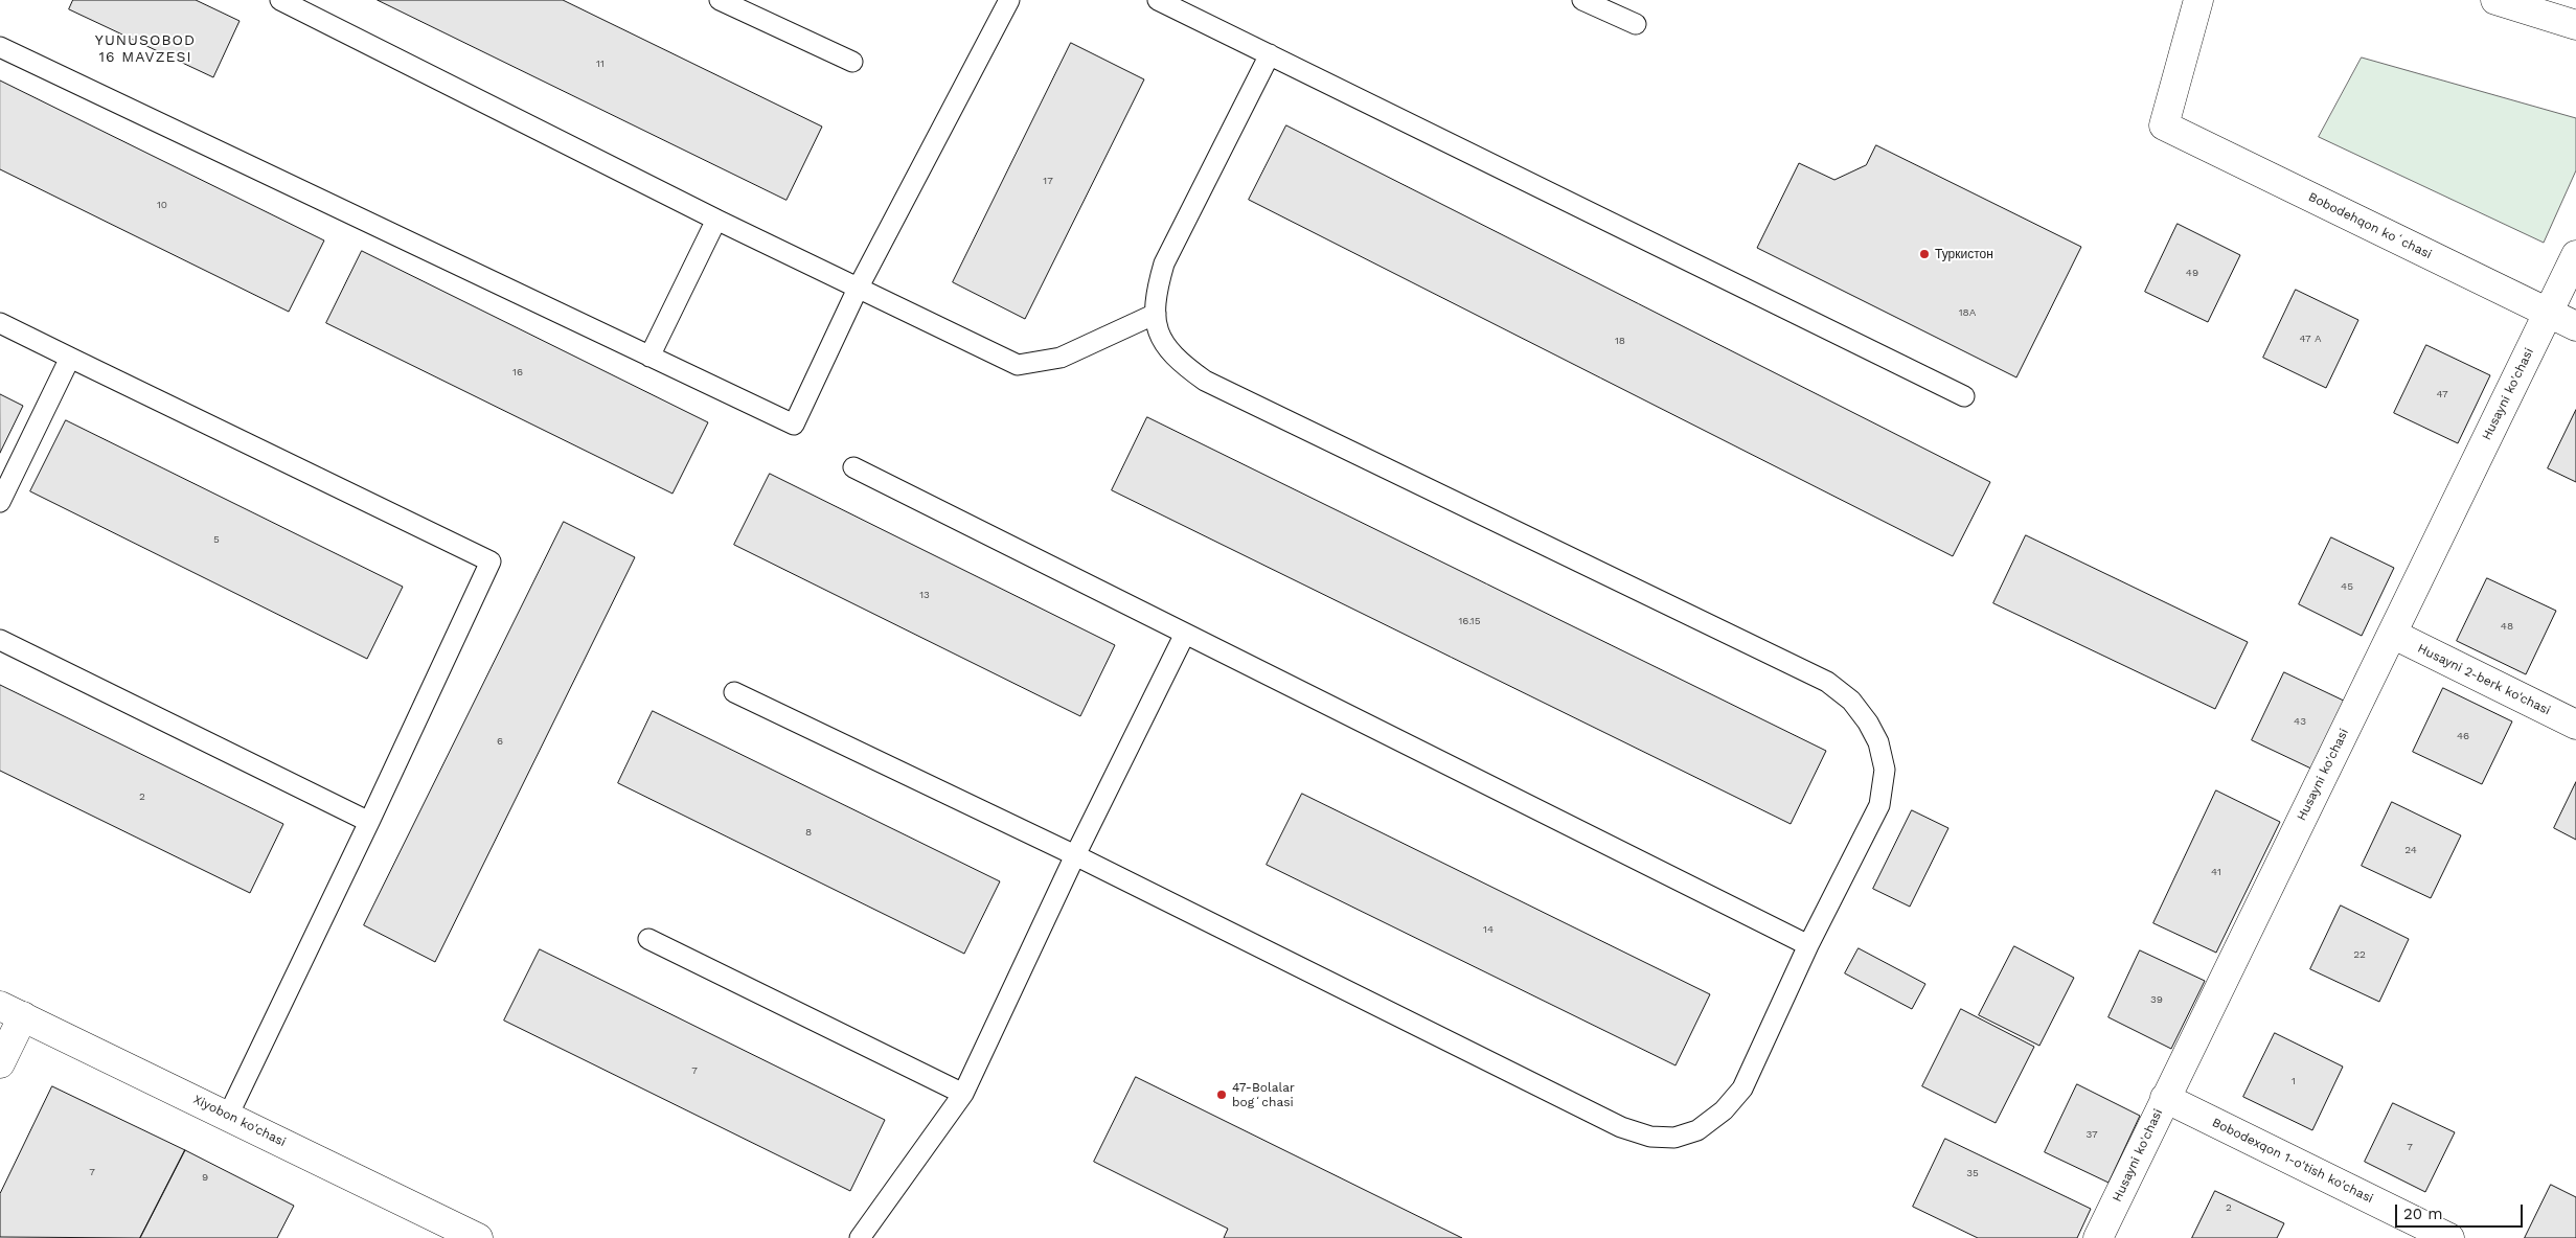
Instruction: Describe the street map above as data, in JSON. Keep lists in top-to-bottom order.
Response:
{
  "streets": {
    "main road": [
      "Bobodehqon koʻchasi",
      "Husayni ko'chasi",
      "Husayni 2-berk ko'chasi",
      "Xiyobon ko'chasi",
      "Bobodexqon 1-o'tish ko'chasi"
    ]
  },
  "crossings": [
    ["Bobodehqon koʻchasi", "Husayni ko'chasi"],
    ["Husayni ko'chasi", "Husayni 2-berk ko'chasi"],
    ["Husayni ko'chasi", "Bobodexqon 1-o'tish ko'chasi"]
  ],
  "districts": ["YUNUSOBOD 16 MAVZESI"],
  "places": ["Туркистон", "47-Bolalar bogʻchasi"],
  "house_numbers": [
    "11",
    "17",
    "10",
    "49",
    "18A",
    "47 A",
    "18",
    "16",
    "47",
    "5",
    "45",
    "13",
    "16.15",
    "48",
    "43",
    "46",
    "6",
    "2",
    "8",
    "24",
    "41",
    "14",
    "22",
    "39",
    "7",
    "1",
    "37",
    "7",
    "7",
    "35",
    "9",
    "2"
  ],
  "scale_bar": "20 m"
}
